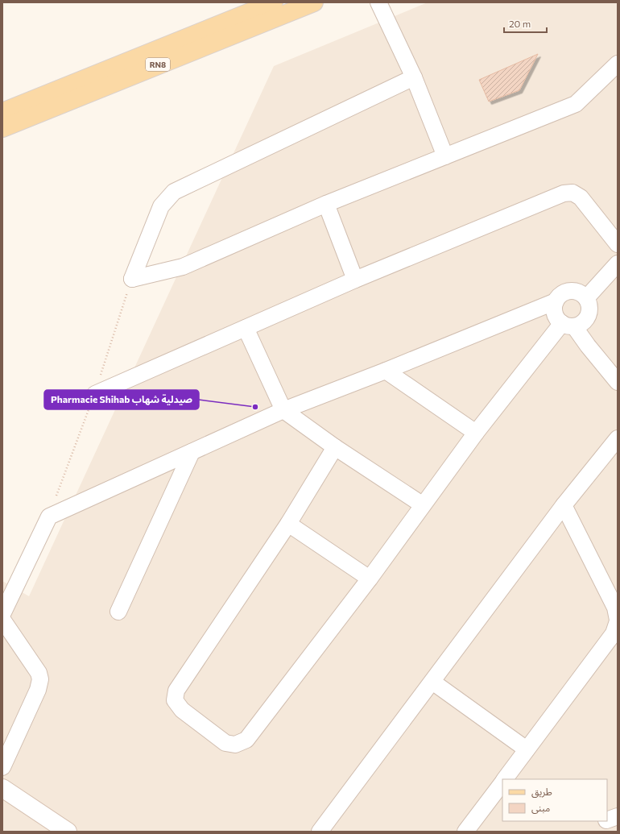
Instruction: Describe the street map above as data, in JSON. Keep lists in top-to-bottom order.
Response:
{
  "streets": {
    "main road": ["RN8"]
  },
  "places": ["Pharmacie Shihab صيدلية شهاب"],
  "legend": ["طريق", "مبنى"],
  "scale_bar": "20 m"
}
